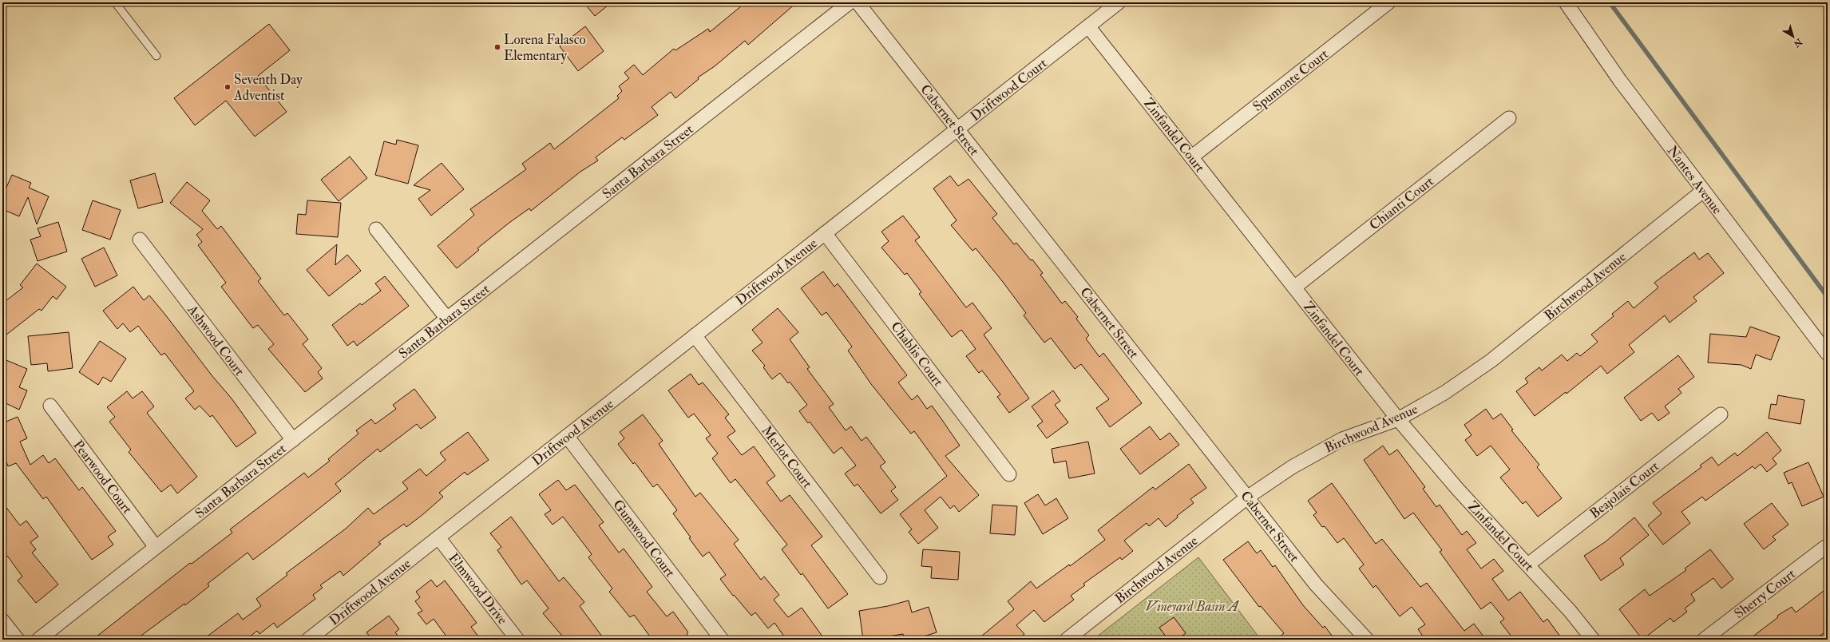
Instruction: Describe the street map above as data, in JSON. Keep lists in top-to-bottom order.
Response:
{
  "streets": {
    "street": [
      "Spumonte Court",
      "Driftwood Court",
      "Cabernet Street",
      "Zinfandel Court",
      "Santa Barbara Street",
      "Nantes Avenue",
      "Chianti Court",
      "Driftwood Avenue",
      "Birchwood Avenue",
      "Ashwood Court",
      "Chablis Court",
      "Merlot Court",
      "Pearwood Court",
      "Beajolais Court",
      "Gumwood Court",
      "Elmwood Drive",
      "Sherry Court"
    ]
  },
  "crossings": [
    ["Spumonte Court", "Zinfandel Court"],
    ["Driftwood Court", "Cabernet Street"],
    ["Driftwood Court", "Zinfandel Court"],
    ["Driftwood Court", "Driftwood Avenue"],
    ["Cabernet Street", "Birchwood Avenue"],
    ["Zinfandel Court", "Chianti Court"],
    ["Zinfandel Court", "Birchwood Avenue"],
    ["Zinfandel Court", "Beajolais Court"],
    ["Santa Barbara Street", "Ashwood Court"],
    ["Santa Barbara Street", "Pearwood Court"],
    ["Nantes Avenue", "Birchwood Avenue"],
    ["Driftwood Avenue", "Chablis Court"],
    ["Driftwood Avenue", "Merlot Court"],
    ["Driftwood Avenue", "Gumwood Court"],
    ["Driftwood Avenue", "Elmwood Drive"]
  ],
  "parks": ["Vineyard Basin A"],
  "places": ["Lorena Falasco Elementary", "Seventh Day Adventist"],
  "north": "bottom right"
}
